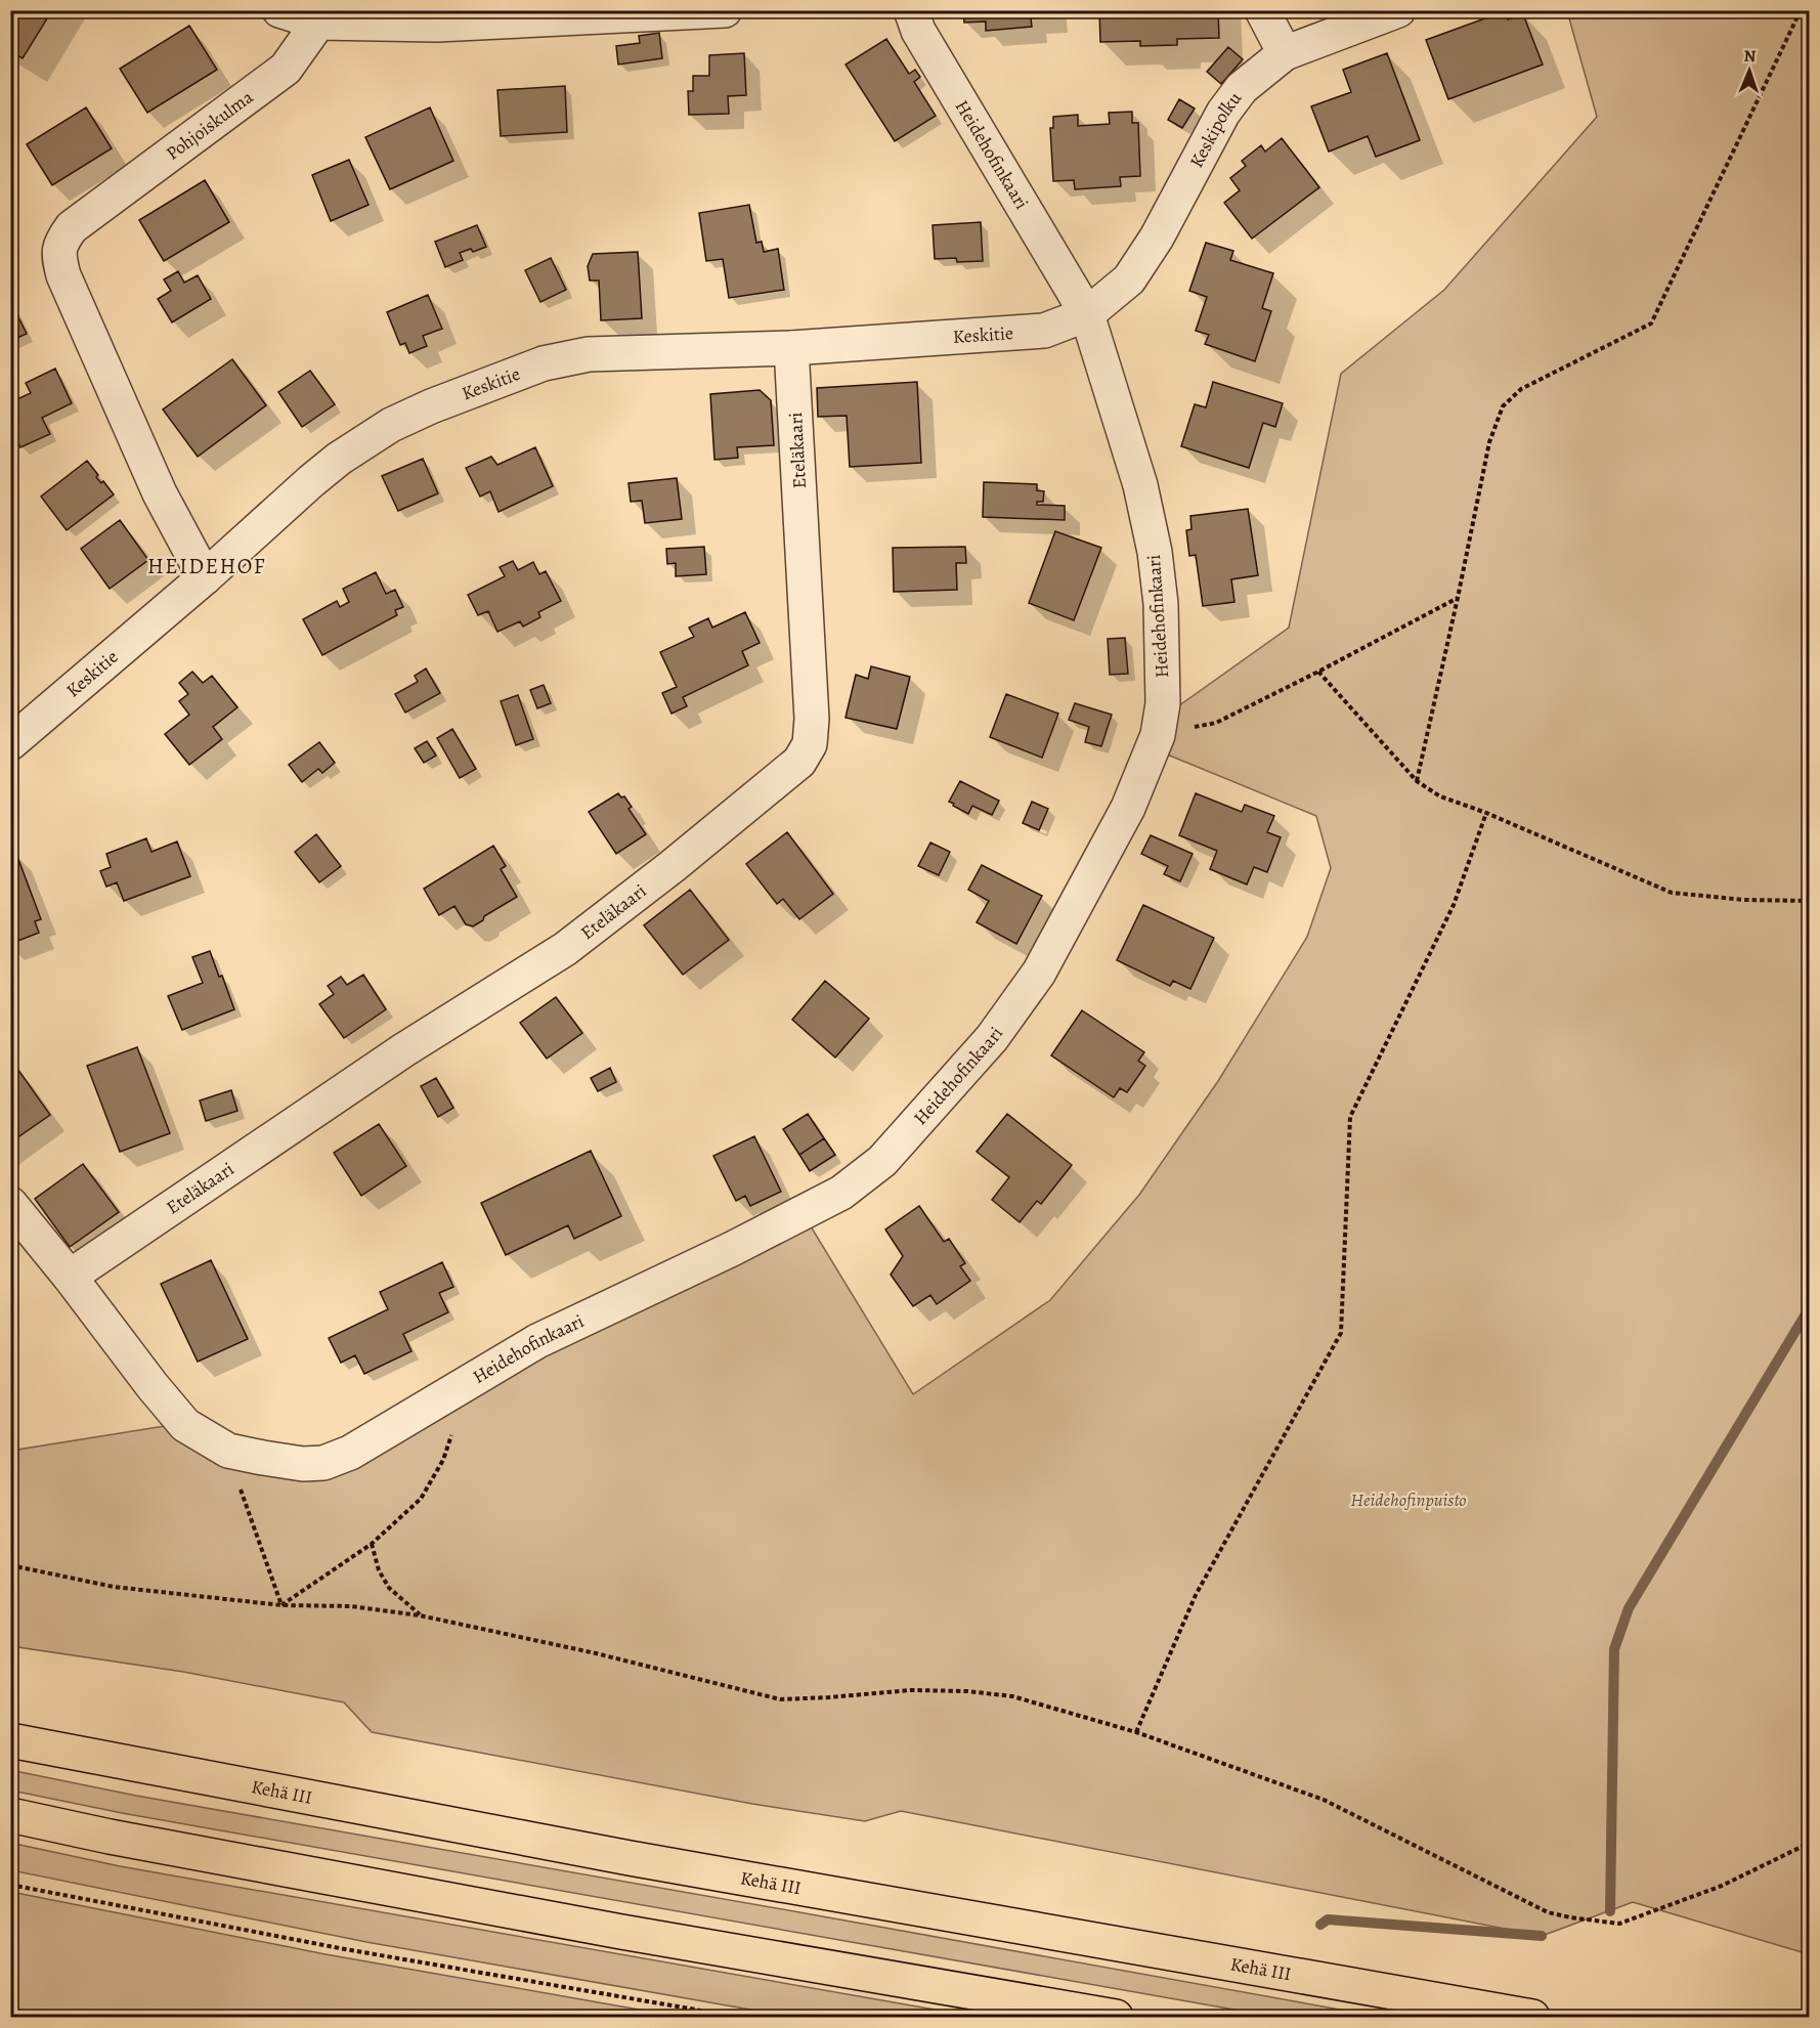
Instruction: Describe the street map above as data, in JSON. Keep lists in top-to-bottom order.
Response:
{
  "streets": {
    "highway": ["Kehä III"],
    "street": [
      "Pohjoiskulma",
      "Keskipolku",
      "Heidehofinkaari",
      "Keskitie",
      "Eteläkaari"
    ]
  },
  "crossings": [
    ["Pohjoiskulma", "Keskitie"],
    ["Keskipolku", "Heidehofinkaari"],
    ["Keskipolku", "Keskitie"],
    ["Heidehofinkaari", "Keskitie"],
    ["Heidehofinkaari", "Eteläkaari"],
    ["Keskitie", "Eteläkaari"]
  ],
  "districts": ["HEIDEHOF"],
  "parks": ["Heidehofinpuisto"],
  "north": "top"
}
